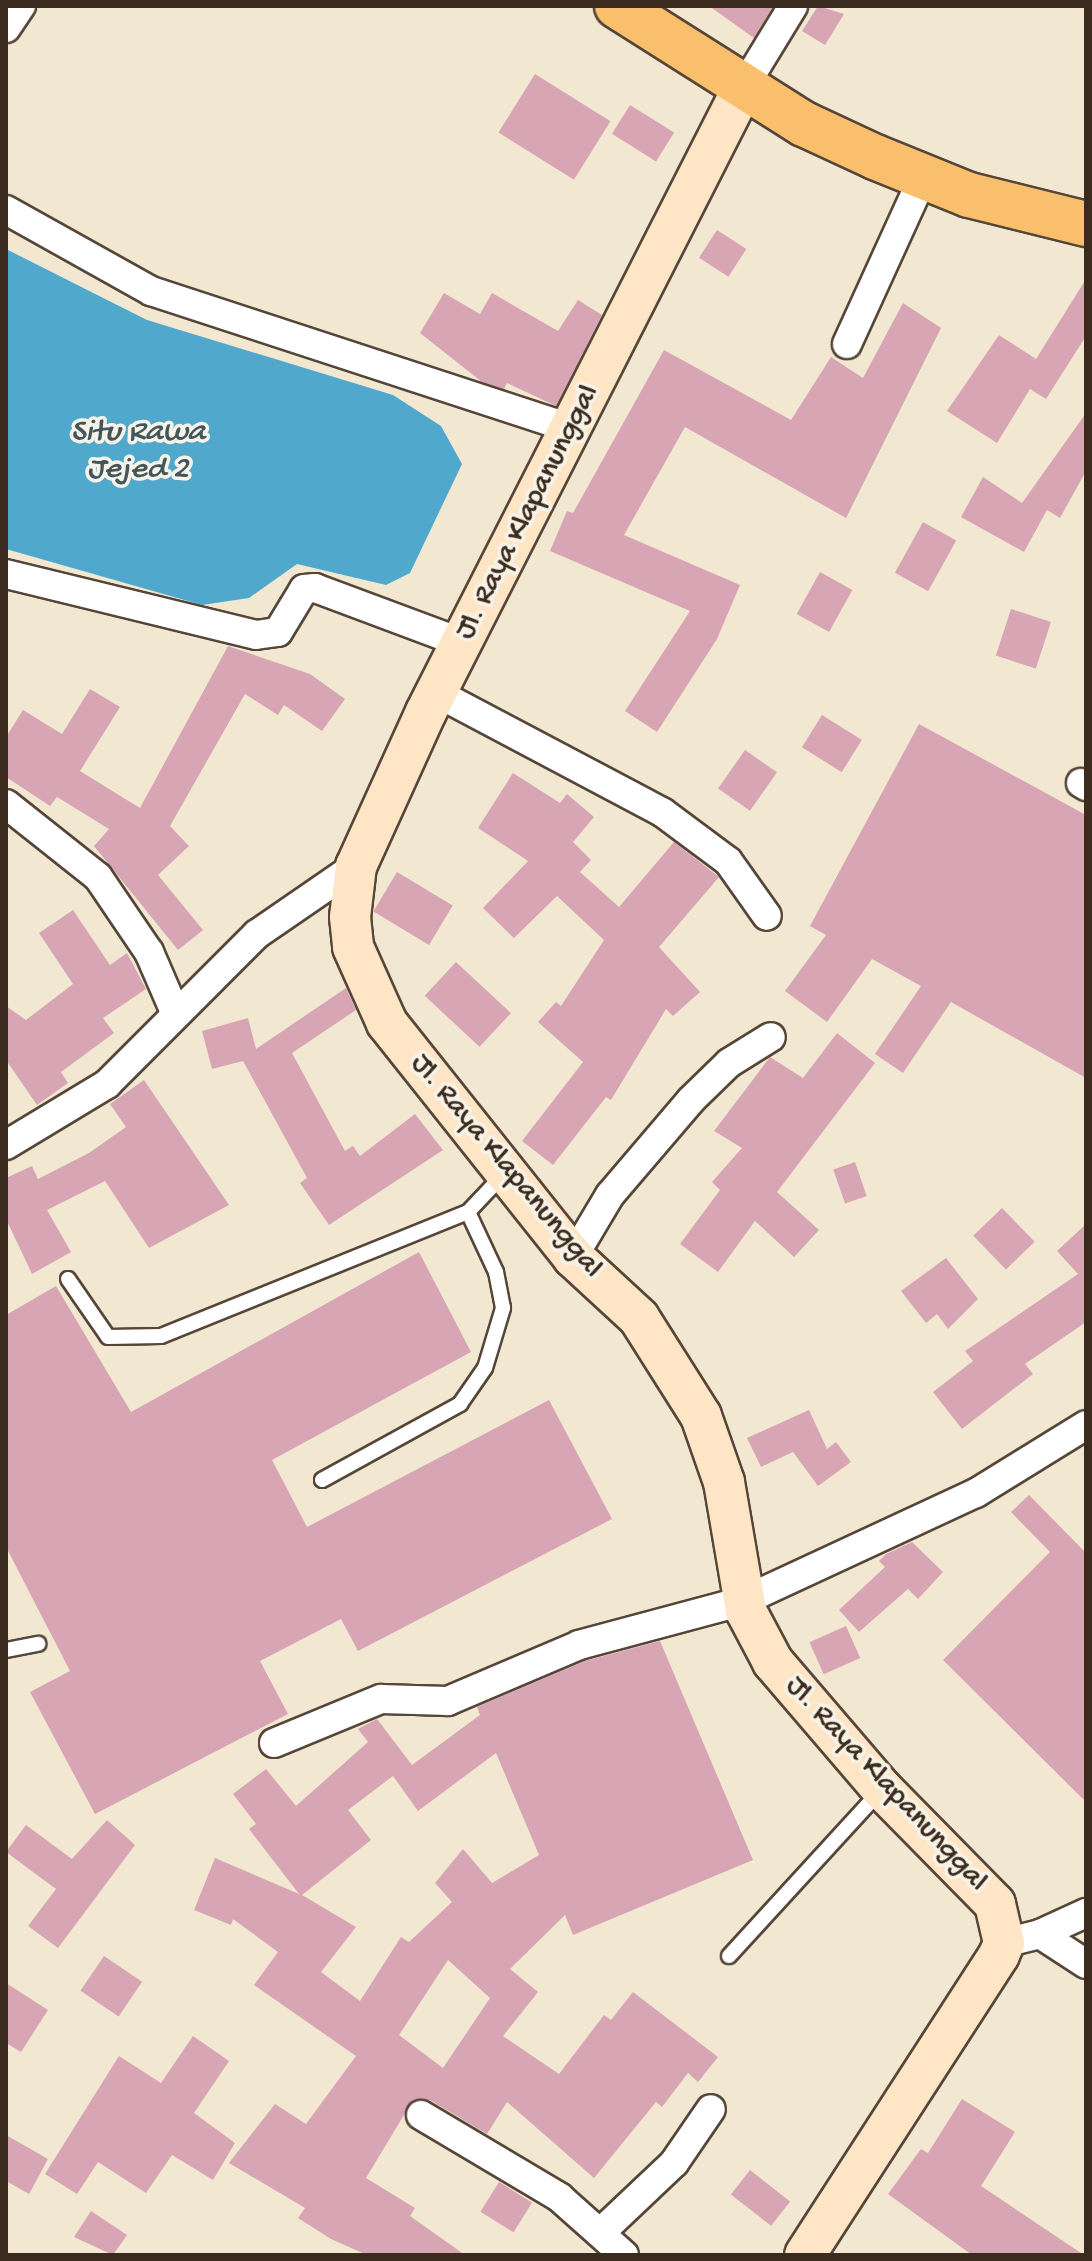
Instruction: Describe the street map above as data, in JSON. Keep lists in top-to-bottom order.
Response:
{
  "streets": {
    "street": ["Jl. Raya Klapanunggal"]
  },
  "water": ["Situ Rawa Jejed 2"]
}
